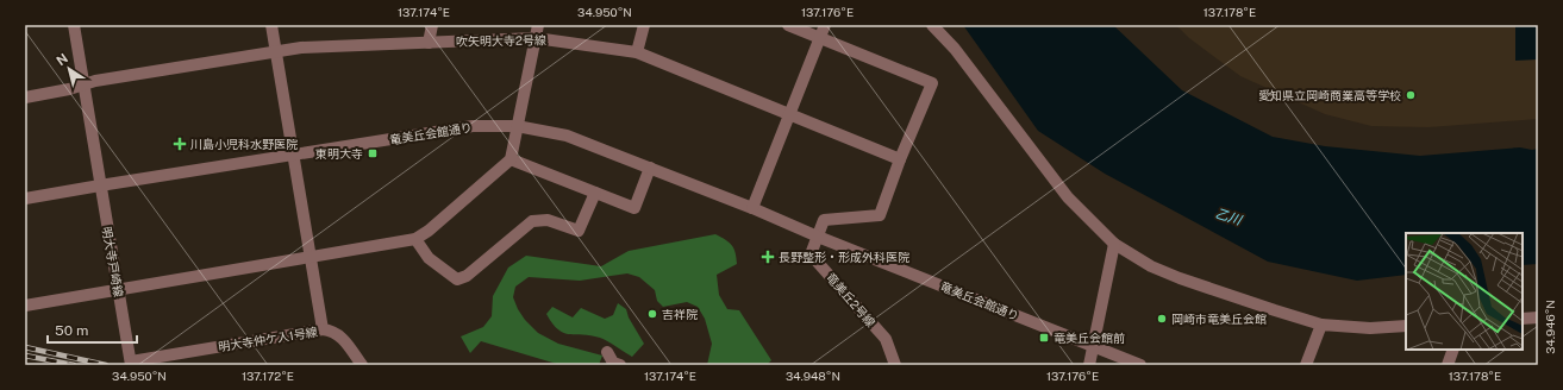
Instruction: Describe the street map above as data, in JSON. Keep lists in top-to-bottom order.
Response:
{
  "streets": {
    "street": [
      "吹矢明大寺2号線",
      "竜美丘会館通り",
      "明大寺戸崎線",
      "竜美丘2号線",
      "明大寺仲ケ入1号線"
    ]
  },
  "crossings": [
    ["吹矢明大寺2号線", "明大寺戸崎線"],
    ["竜美丘会館通り", "明大寺戸崎線"],
    ["竜美丘会館通り", "竜美丘2号線"],
    ["明大寺戸崎線", "明大寺仲ケ入1号線"]
  ],
  "water": ["乙川"],
  "places": {
    "other": ["愛知県立岡崎商業高等学校", "吉祥院", "岡崎市竜美丘会館"],
    "health": ["川島小児科水野医院", "長野整形・形成外科医院"],
    "transit": ["東明大寺", "竜美丘会館前"]
  },
  "scale_bar": "50 m",
  "north": "top left",
  "coordinates": [
    "137.174°E",
    "34.950°N",
    "137.176°E",
    "137.178°E",
    "34.946°N",
    "137.172°E",
    "34.948°N"
  ]
}
